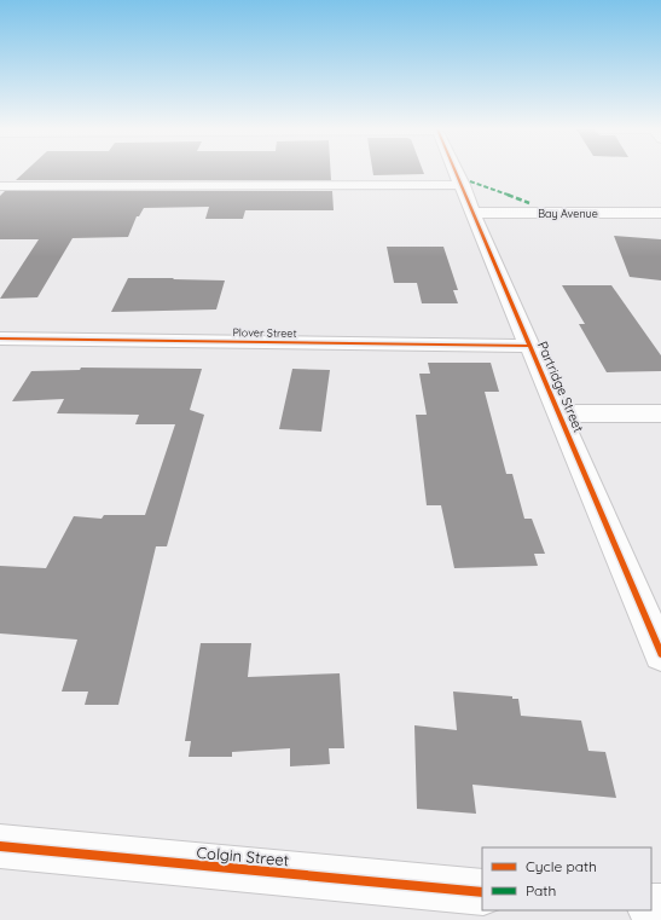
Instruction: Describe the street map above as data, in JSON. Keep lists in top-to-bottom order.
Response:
{
  "streets": {
    "street": [
      "Bay Avenue",
      "Plover Street",
      "Partridge Street",
      "Colgin Street"
    ]
  },
  "crossings": [
    ["Bay Avenue", "Partridge Street"],
    ["Plover Street", "Partridge Street"]
  ],
  "legend": ["Cycle path", "Path"]
}
